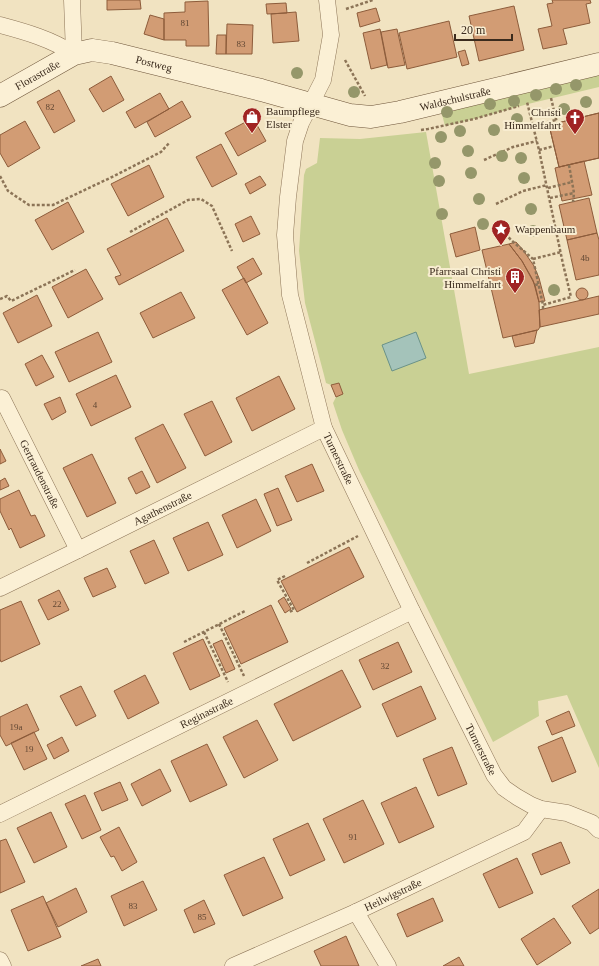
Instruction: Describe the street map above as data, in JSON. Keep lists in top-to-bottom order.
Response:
{
  "streets": {
    "street": [
      "Postweg",
      "Florastraße",
      "Waldschulstraße",
      "Turnerstraße",
      "Gertraudenstraße",
      "Agathenstraße",
      "Reginastraße",
      "Heilwigstraße"
    ]
  },
  "crossings": [
    ["Postweg", "Florastraße"],
    ["Postweg", "Waldschulstraße"],
    ["Postweg", "Turnerstraße"],
    ["Waldschulstraße", "Turnerstraße"],
    ["Turnerstraße", "Agathenstraße"],
    ["Turnerstraße", "Reginastraße"],
    ["Turnerstraße", "Heilwigstraße"],
    ["Gertraudenstraße", "Agathenstraße"]
  ],
  "places": {
    "shop": ["Baumpflege Elster"],
    "church": ["Christi Himmelfahrt"],
    "place": ["Wappenbaum"],
    "building": ["Pfarrsaal Christi Himmelfahrt"]
  },
  "house_numbers": [
    "81",
    "83",
    "82",
    "4b",
    "4",
    "22",
    "32",
    "19a",
    "19",
    "91",
    "83",
    "85"
  ],
  "scale_bar": "20 m"
}
